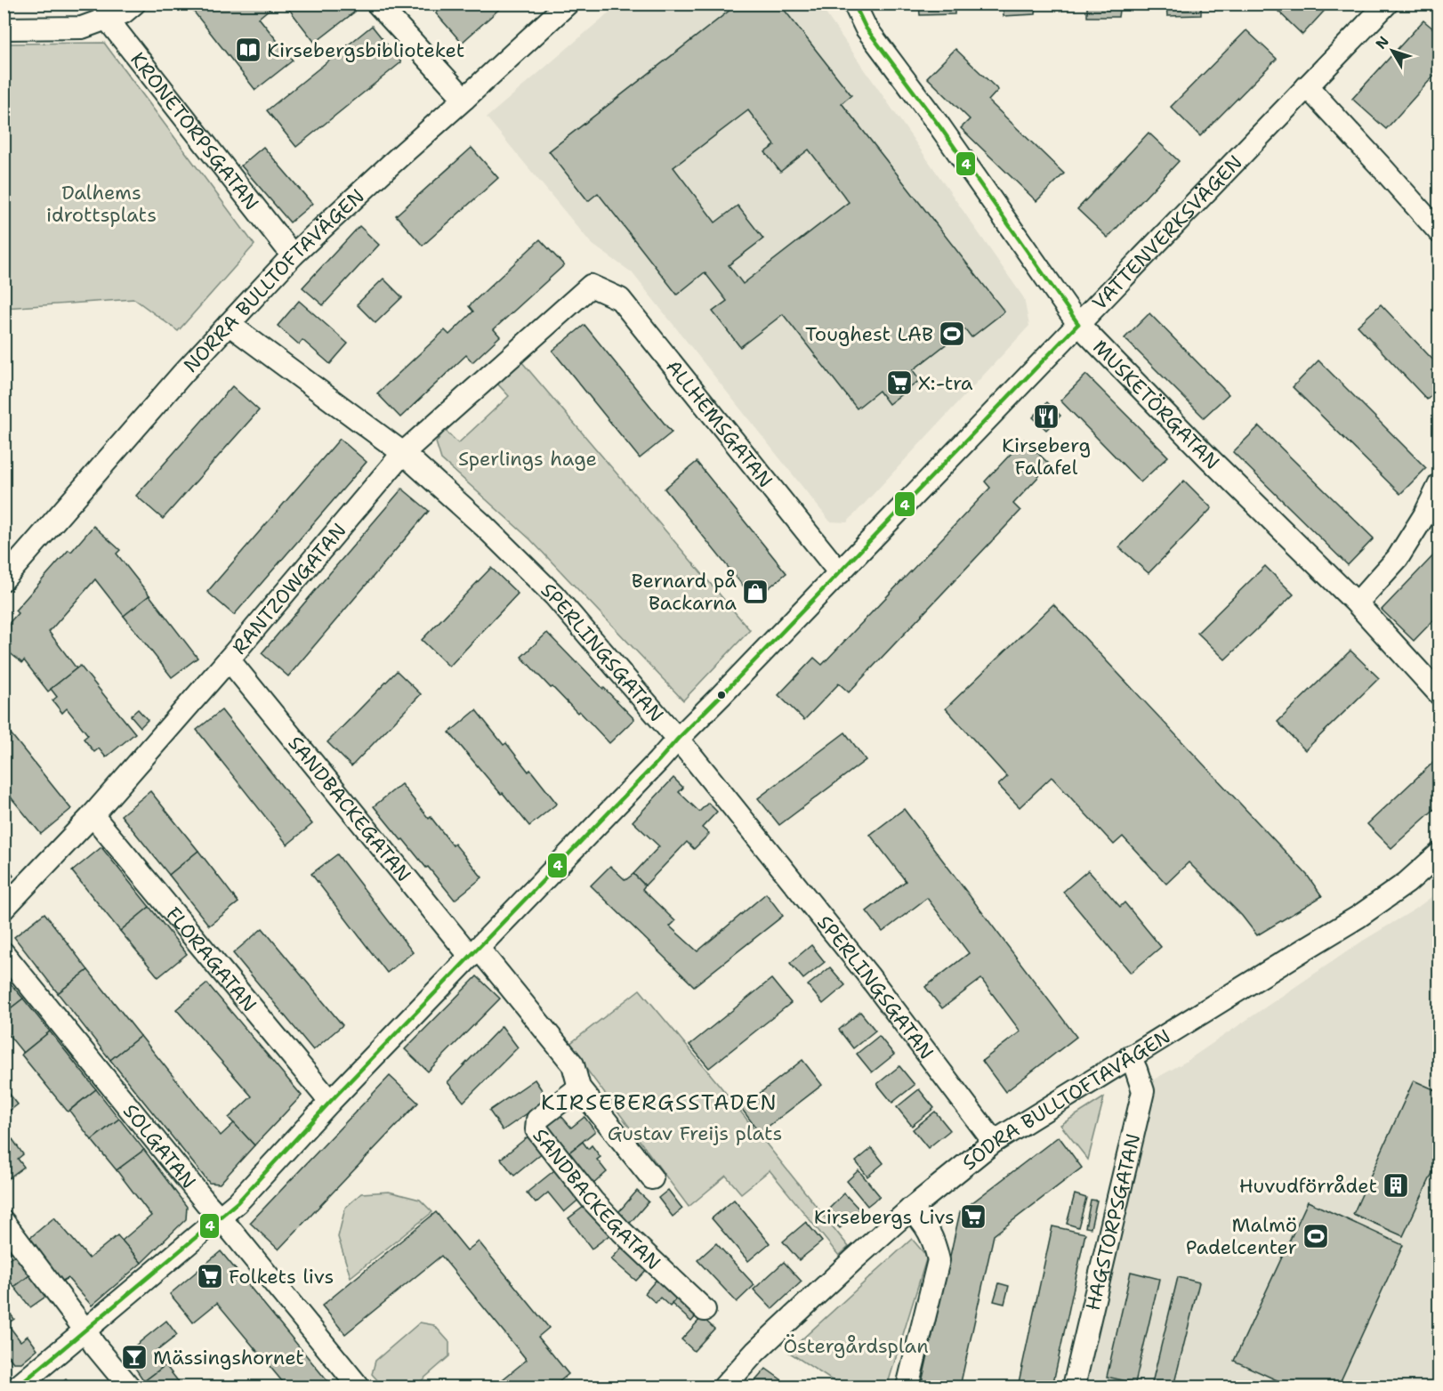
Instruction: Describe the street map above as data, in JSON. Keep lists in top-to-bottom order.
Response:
{
  "streets": {
    "street": [
      "KRONETORPSGATAN",
      "VATTENVERKSVÄGEN",
      "NORRA BULLTOFTAVÄGEN",
      "MUSKETÖRGATAN",
      "ALLHEMSGATAN",
      "RANTZOWGATAN",
      "SPERLINGSGATAN",
      "SANDBACKEGATAN",
      "FLORAGATAN",
      "SÖDRA BULLTOFTAVÄGEN",
      "SOLGATAN",
      "HAGSTORPSGATAN"
    ]
  },
  "crossings": [
    ["KRONETORPSGATAN", "NORRA BULLTOFTAVÄGEN"],
    ["VATTENVERKSVÄGEN", "MUSKETÖRGATAN"],
    ["VATTENVERKSVÄGEN", "ALLHEMSGATAN"],
    ["VATTENVERKSVÄGEN", "SPERLINGSGATAN"],
    ["VATTENVERKSVÄGEN", "SANDBACKEGATAN"],
    ["VATTENVERKSVÄGEN", "FLORAGATAN"],
    ["VATTENVERKSVÄGEN", "SOLGATAN"],
    ["NORRA BULLTOFTAVÄGEN", "SPERLINGSGATAN"],
    ["ALLHEMSGATAN", "RANTZOWGATAN"],
    ["RANTZOWGATAN", "SPERLINGSGATAN"],
    ["RANTZOWGATAN", "SANDBACKEGATAN"],
    ["RANTZOWGATAN", "FLORAGATAN"],
    ["SPERLINGSGATAN", "SÖDRA BULLTOFTAVÄGEN"],
    ["SÖDRA BULLTOFTAVÄGEN", "HAGSTORPSGATAN"]
  ],
  "districts": ["KIRSEBERGSSTADEN"],
  "parks": [
    "Dalhems idrottsplats",
    "Sperlings hage",
    "Gustav Freijs plats",
    "Östergårdsplan"
  ],
  "places": {
    "library": ["Kirsebergsbiblioteket"],
    "sports": ["Toughest LAB", "Malmö Padelcenter"],
    "supermarket": ["X:-tra", "Kirsebergs Livs", "Folkets livs"],
    "restaurant": ["Kirseberg Falafel"],
    "shop": ["Bernard på Backarna"],
    "building": ["Huvudförrådet"],
    "bar": ["Mässingshornet"]
  },
  "lines": ["transit line 4"],
  "north": "top left"
}
